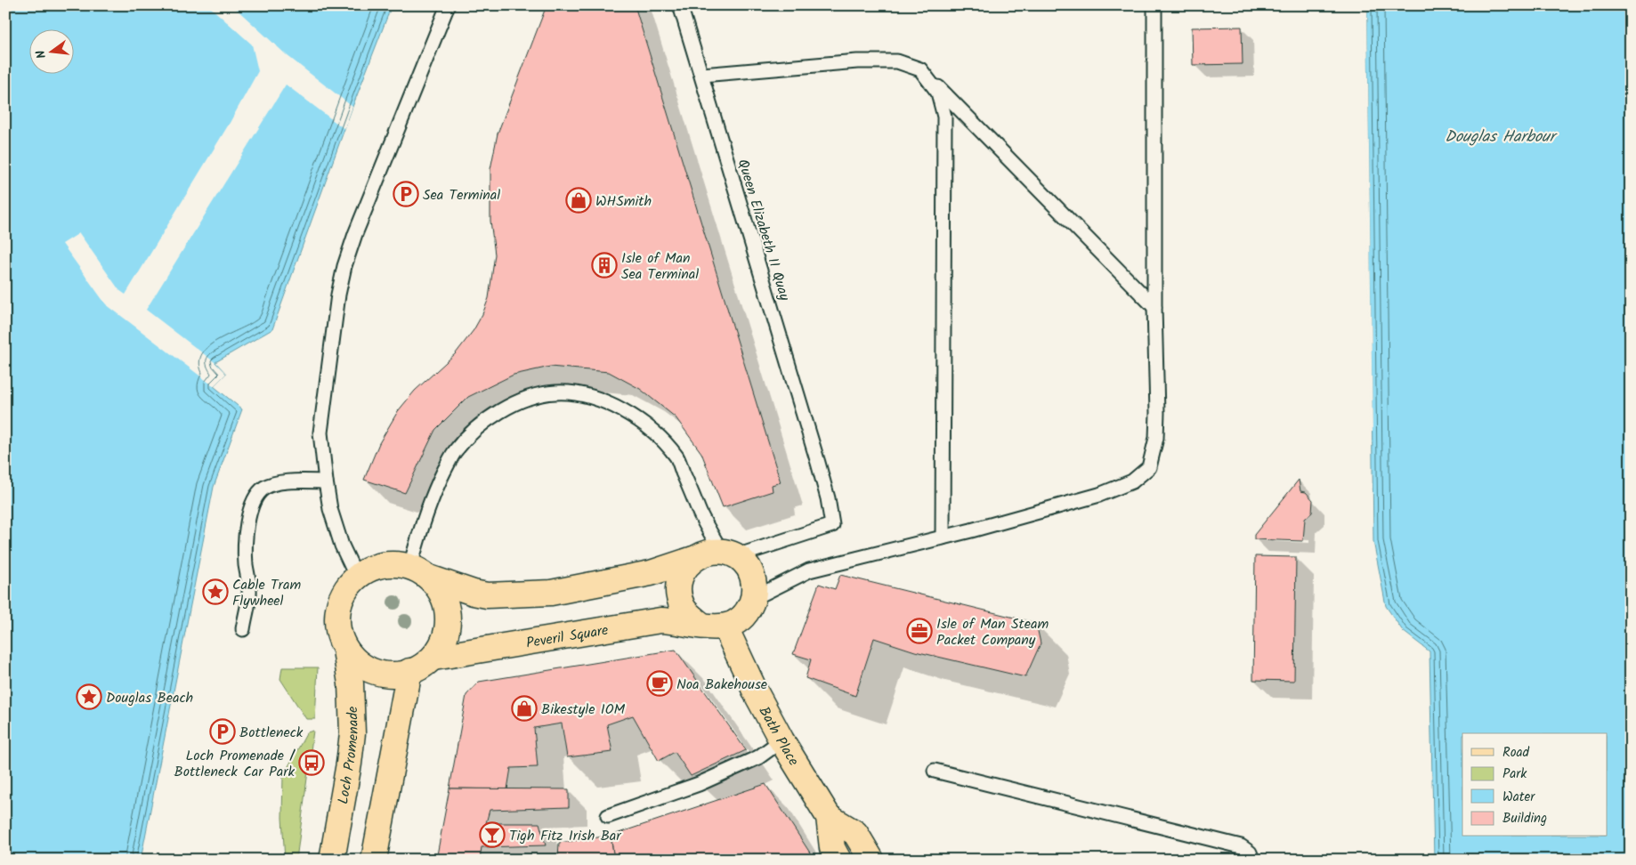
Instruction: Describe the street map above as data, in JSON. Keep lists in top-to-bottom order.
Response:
{
  "streets": {
    "main road": ["Peveril Square", "Bath Place", "Loch Promenade"],
    "lane": ["Queen Elizabeth II Quay"]
  },
  "crossings": [
    ["Queen Elizabeth II Quay", "Peveril Square"],
    ["Queen Elizabeth II Quay", "Bath Place"],
    ["Peveril Square", "Bath Place"],
    ["Peveril Square", "Loch Promenade"]
  ],
  "water": ["Douglas Harbour"],
  "places": {
    "parking": ["Sea Terminal", "Bottleneck"],
    "shop": ["WHSmith", "Bikestyle IOM"],
    "building": ["Isle of Man Sea Terminal"],
    "place": ["Cable Tram Flywheel", "Douglas Beach"],
    "office": ["Isle of Man Steam Packet Company"],
    "cafe": ["Noa Bakehouse"],
    "bus stop": ["Loch Promenade / Bottleneck Car Park"],
    "bar": ["Tigh Fitz Irish Bar"]
  },
  "legend": [
    "Road",
    "Park",
    "Water",
    "Building"
  ],
  "north": "left"
}
